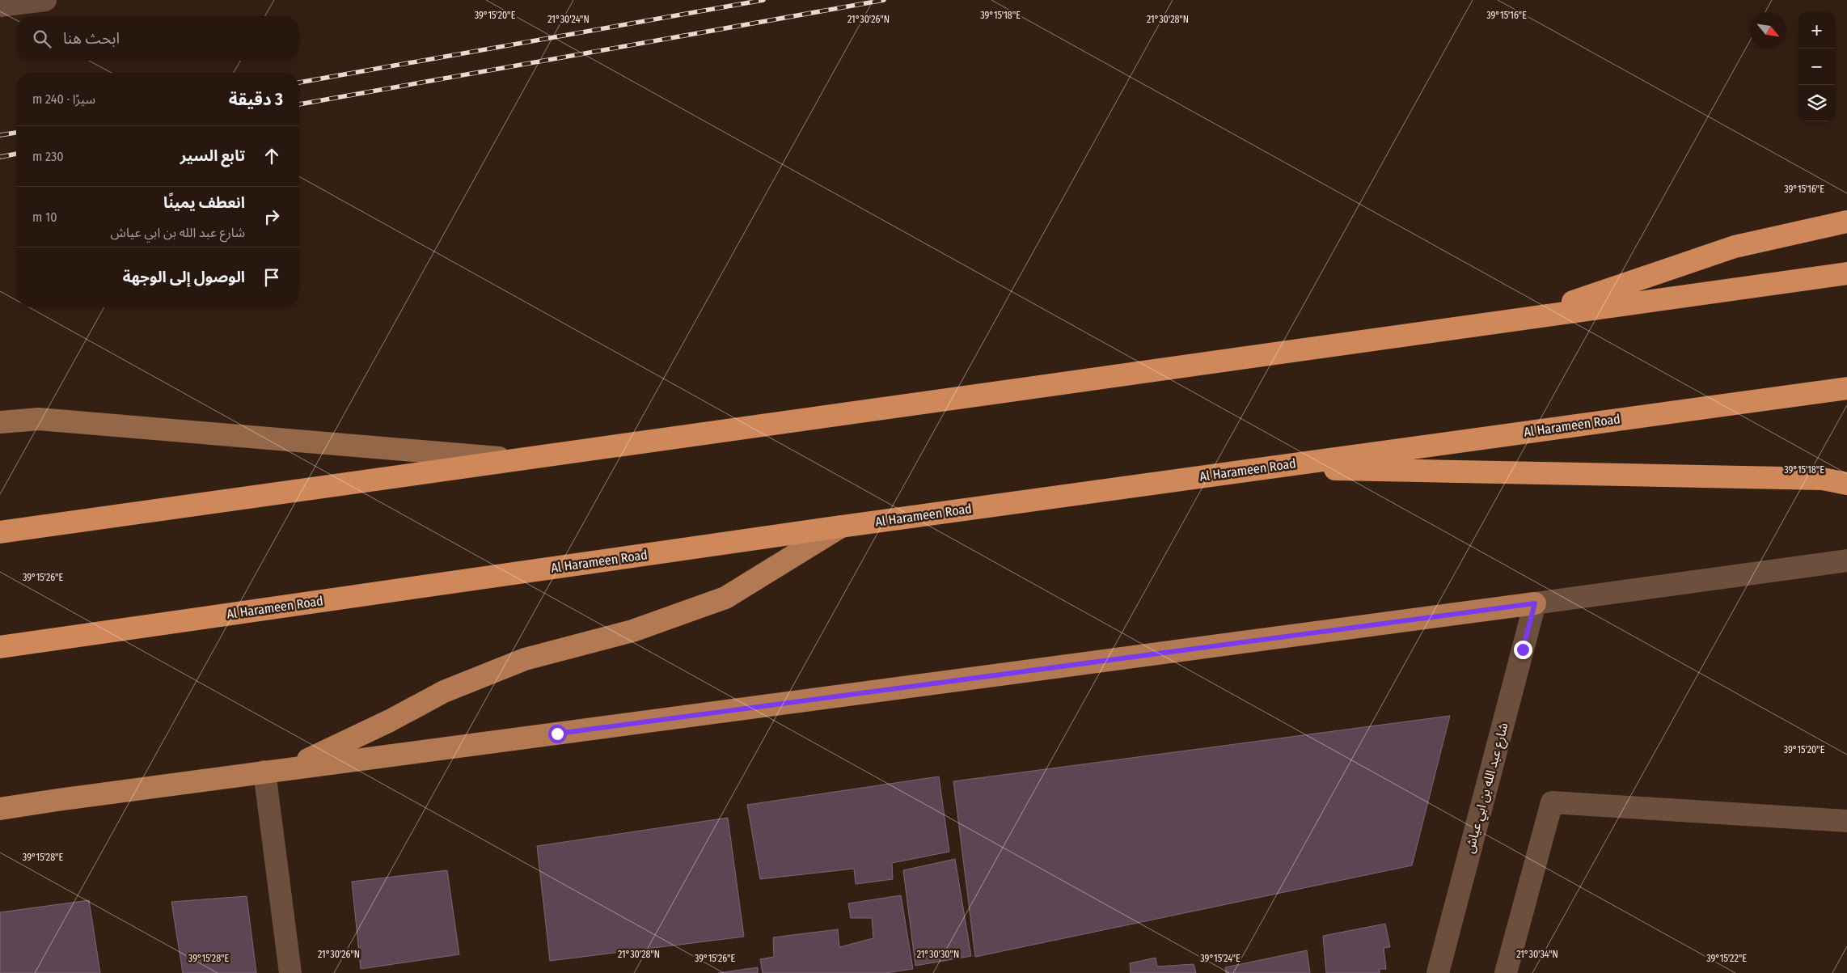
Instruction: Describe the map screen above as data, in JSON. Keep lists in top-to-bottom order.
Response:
{
  "streets": {
    "highway": ["Al Harameen Road"],
    "street": ["شارع عبد الله بن ابي عياش"]
  },
  "north": "bottom right",
  "page": {
    "map_buttons": ["+", "−"],
    "search": "ابحث هنا",
    "heading": ["3 دقيقة", "سيرًا · 240 m"],
    "list": [
      ["تابع السير", "230 m"],
      ["انعطف يمينًا", "شارع عبد الله بن ابي عياش", "10 m"],
      "الوصول إلى الوجهة"
    ]
  },
  "coordinates": [
    "39°15'16\"E",
    "39°15'20\"E",
    "39°15'18\"E",
    "21°30'24\"N",
    "21°30'26\"N",
    "21°30'28\"N",
    "39°15'26\"E",
    "39°15'28\"E",
    "21°30'30\"N",
    "21°30'34\"N",
    "39°15'24\"E",
    "39°15'22\"E"
  ]
}
